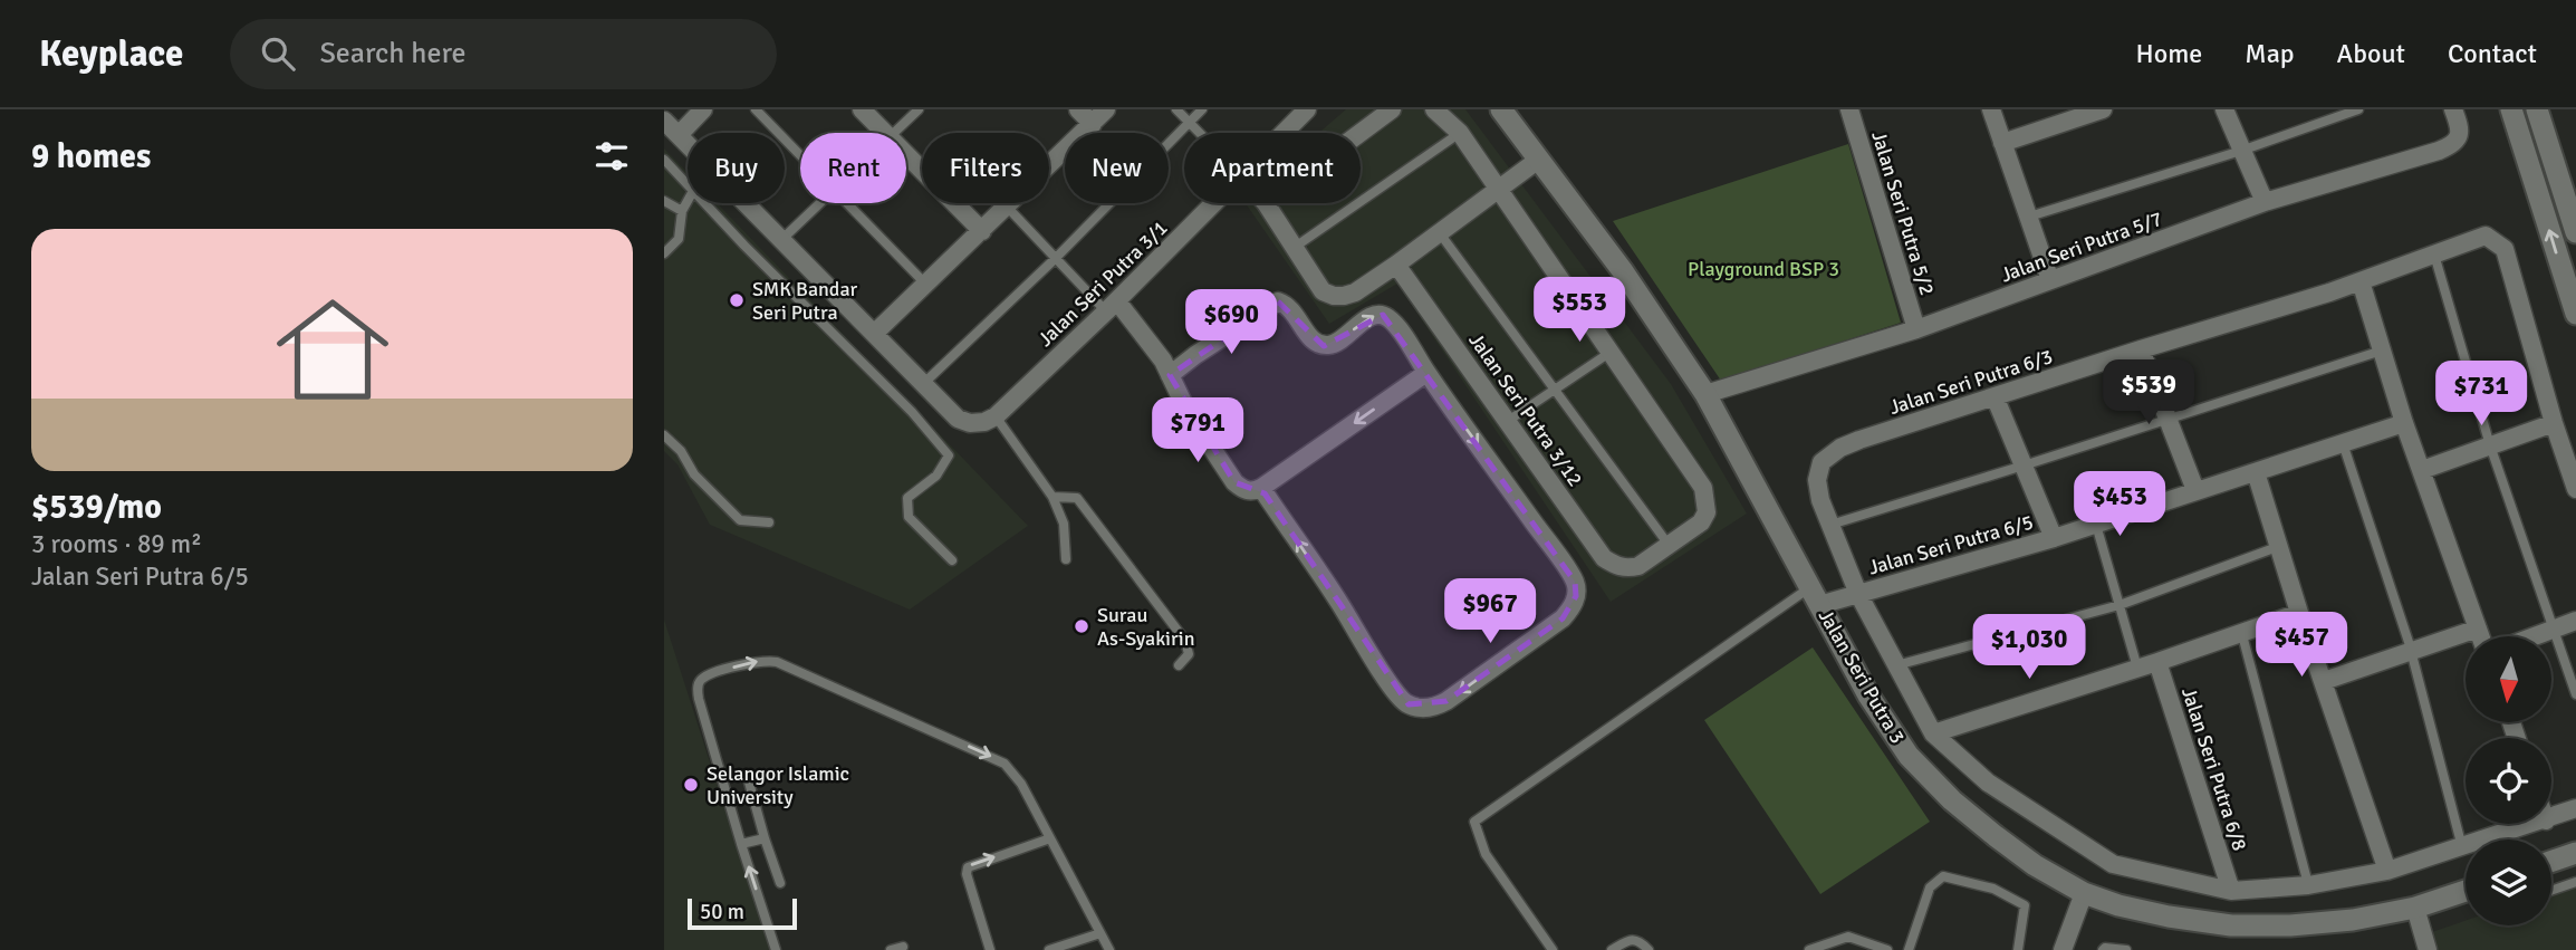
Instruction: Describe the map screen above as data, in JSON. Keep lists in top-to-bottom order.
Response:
{
  "streets": {
    "street": [
      "Jalan Seri Putra 5/2",
      "Jalan Seri Putra 5/7",
      "Jalan Seri Putra 3/1",
      "Jalan Seri Putra 6/3",
      "Jalan Seri Putra 3/12",
      "Jalan Seri Putra 6/5",
      "Jalan Seri Putra 3",
      "Jalan Seri Putra 6/8"
    ]
  },
  "crossings": [
    ["Jalan Seri Putra 5/2", "Jalan Seri Putra 5/7"],
    ["Jalan Seri Putra 5/7", "Jalan Seri Putra 3"],
    ["Jalan Seri Putra 6/3", "Jalan Seri Putra 6/5"],
    ["Jalan Seri Putra 6/3", "Jalan Seri Putra 6/8"],
    ["Jalan Seri Putra 6/5", "Jalan Seri Putra 3"]
  ],
  "parks": ["Playground BSP 3"],
  "places": ["SMK Bandar Seri Putra", "Surau As-Syakirin", "Selangor Islamic University"],
  "scale_bar": "50 m",
  "north": "bottom",
  "page": {
    "header": "Keyplace",
    "search": "Search here",
    "nav": [
      "Home",
      "Map",
      "About",
      "Contact"
    ],
    "heading": "9 homes",
    "chip": [
      "Buy",
      "Rent",
      "Filters",
      "New",
      "Apartment"
    ],
    "list": [
      {
        "name": "$539/mo",
        "note": "3 rooms · 89 m² · Jalan Seri Putra 6/5"
      }
    ],
    "price": [
      "$553",
      "$690",
      "$539",
      "$731",
      "$791",
      "$453",
      "$967",
      "$457",
      "$1,030"
    ],
    "scale": "50 m"
  }
}
